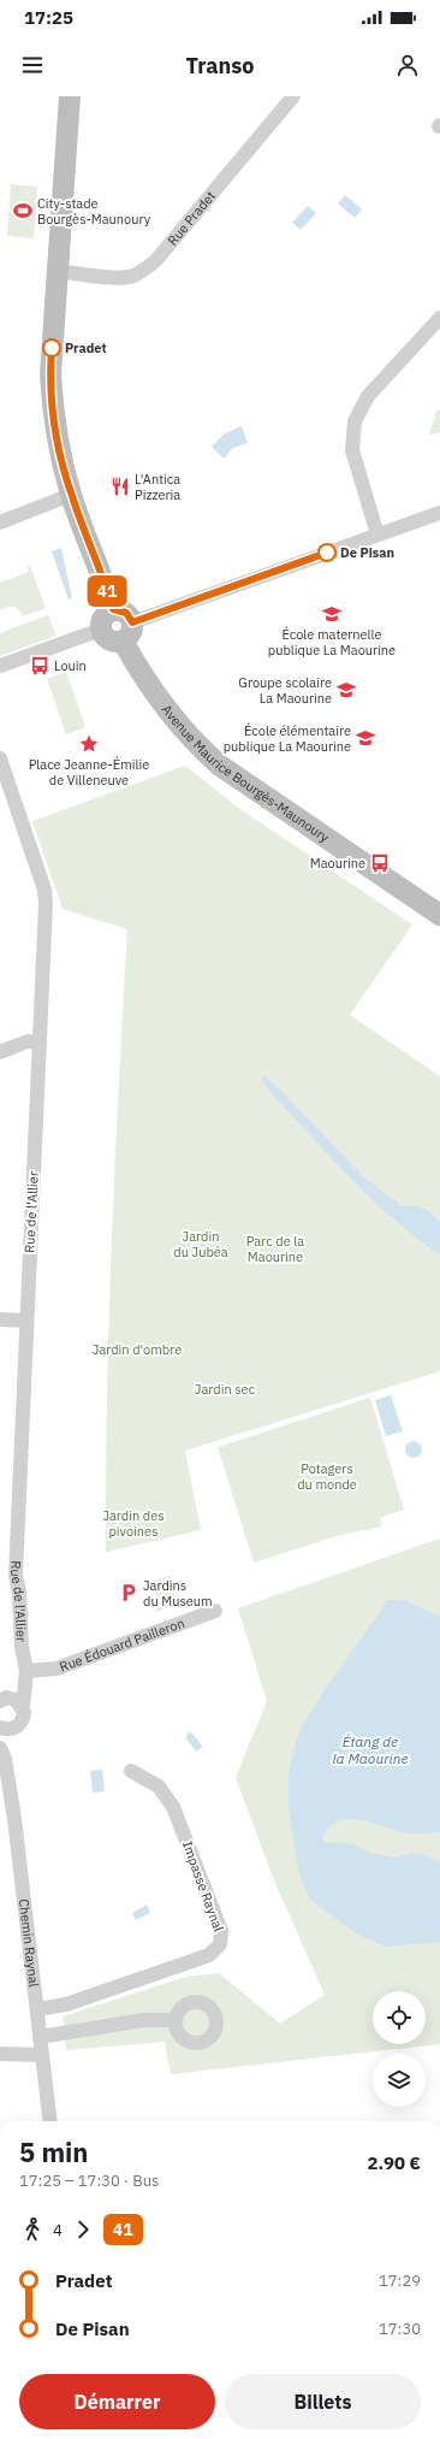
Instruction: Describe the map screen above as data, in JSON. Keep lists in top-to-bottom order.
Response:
{
  "streets": {
    "street": [
      "Rue Pradet",
      "Avenue Maurice Bourgès-Maunoury",
      "Rue de l'Allier",
      "Rue Édouard Pailleron",
      "Impasse Raynal",
      "Chemin Raynal"
    ]
  },
  "crossings": [
    ["Rue de l'Allier", "Rue Édouard Pailleron"],
    ["Rue de l'Allier", "Chemin Raynal"],
    ["Impasse Raynal", "Chemin Raynal"]
  ],
  "water": ["Étang de la Maourine"],
  "parks": [
    "Jardin du Jubéa",
    "Parc de la Maourine",
    "Jardin d'ombre",
    "Jardin sec",
    "Potagers du monde",
    "Jardin des pivoines"
  ],
  "places": {
    "sports": ["City-stade Bourgès-Maunoury"],
    "other": ["Pradet", "De Pisan"],
    "restaurant": ["L'Antica Pizzeria"],
    "school or university": ["École maternelle publique La Maourine", "Groupe scolaire La Maourine", "École élémentaire publique La Maourine"],
    "bus stop": ["Louin", "Maourine"],
    "place": ["Place Jeanne-Émilie de Villeneuve"],
    "parking": ["Jardins du Museum"]
  },
  "lines": ["bus line 41"],
  "page": {
    "status": "17:25",
    "header": "Transo",
    "on_map": "41",
    "heading": ["5 min", "17:25 – 17:30 · Bus", "2.90 €"],
    "legs": ["4", "41"],
    "list": [
      {
        "name": "Pradet",
        "value": "17:29"
      },
      {
        "name": "De Pisan",
        "value": "17:30"
      }
    ],
    "buttons": ["Démarrer", "Billets"]
  }
}
